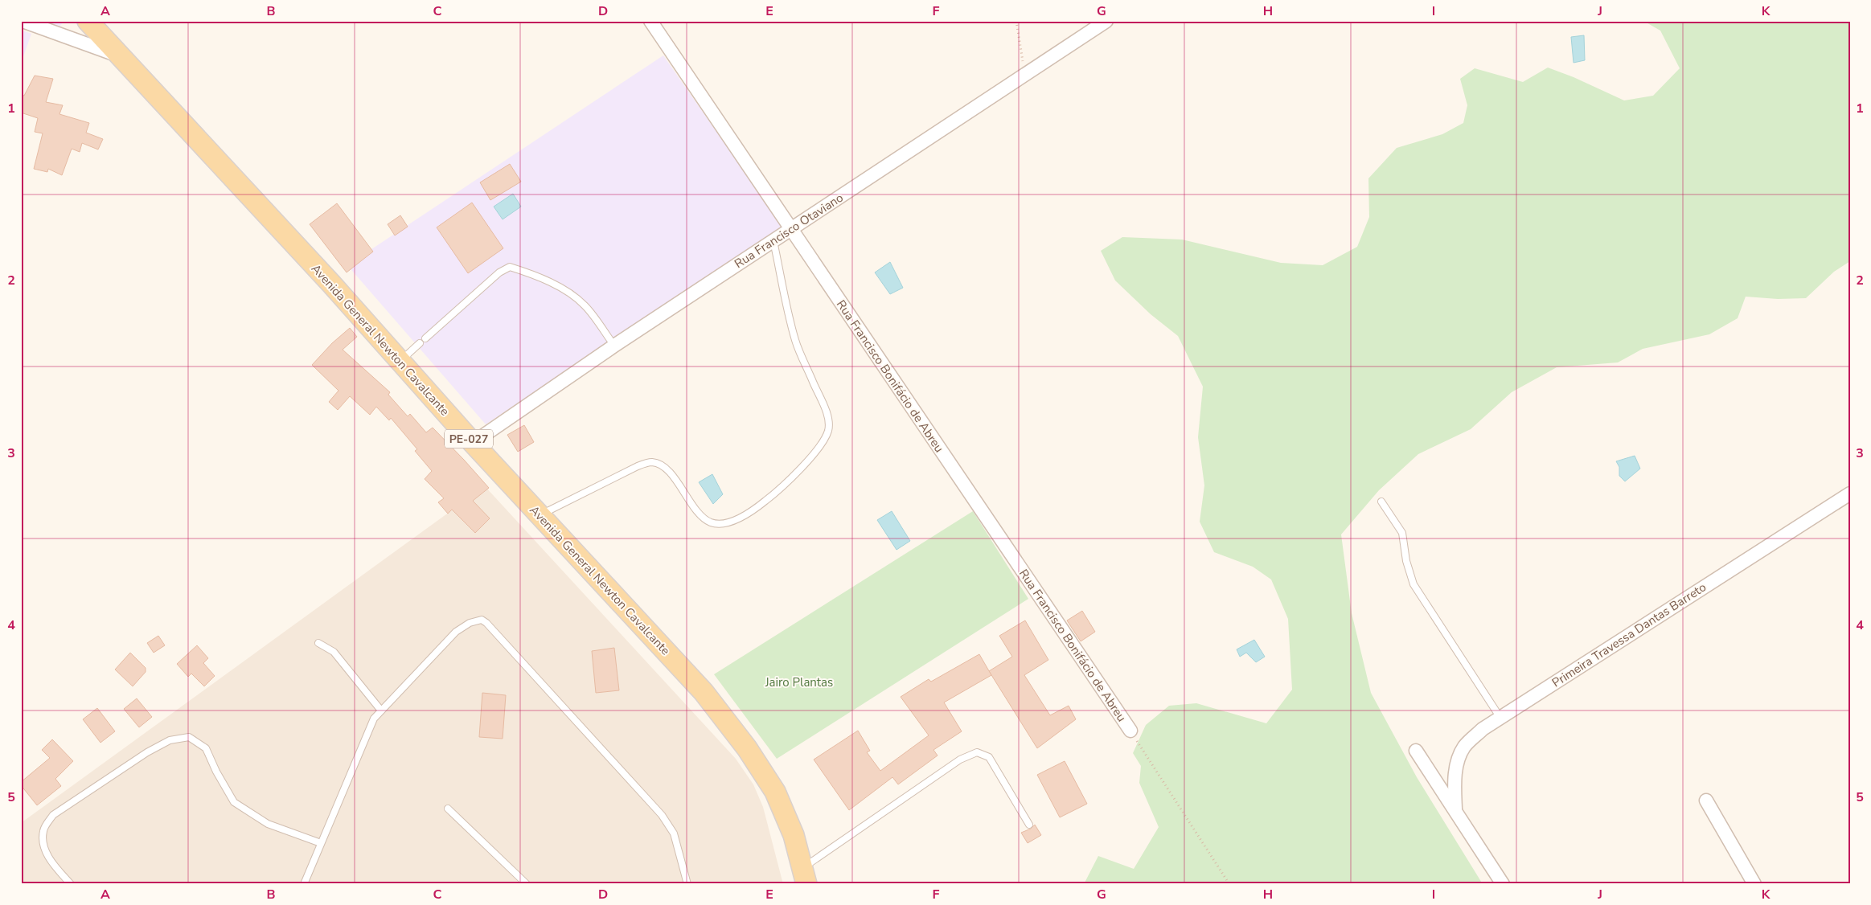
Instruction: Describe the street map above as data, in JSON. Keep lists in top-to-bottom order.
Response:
{
  "streets": {
    "main road": ["Avenida General Newton Cavalcante", "PE-027"],
    "street": ["Rua Francisco Otaviano", "Rua Francisco Bonifácio de Abreu", "Primeira Travessa Dantas Barreto"]
  },
  "crossings": [
    ["Rua Francisco Otaviano", "Avenida General Newton Cavalcante"],
    ["Rua Francisco Otaviano", "Rua Francisco Bonifácio de Abreu"]
  ],
  "parks": ["Jairo Plantas"],
  "grid": {
    "columns": [
      "A",
      "B",
      "C",
      "D",
      "E",
      "F",
      "G",
      "H",
      "I",
      "J",
      "K"
    ],
    "rows": [
      "1",
      "2",
      "3",
      "4",
      "5"
    ]
  }
}
